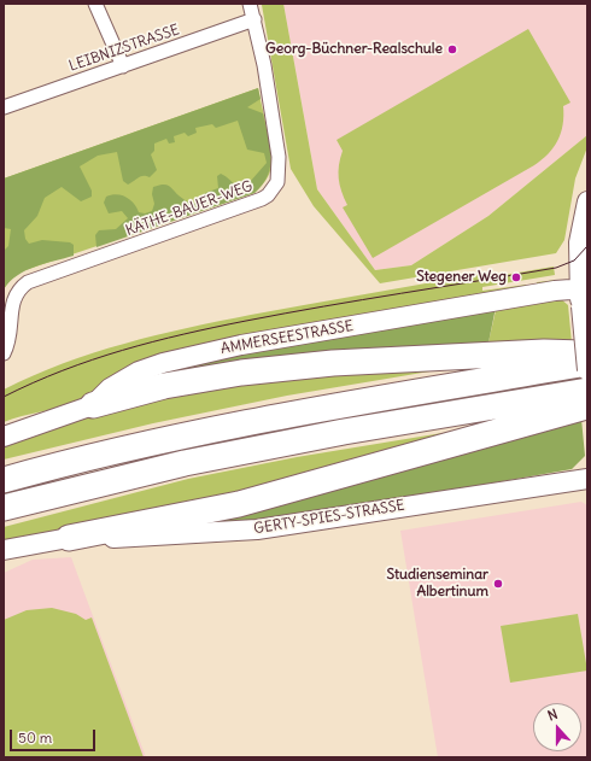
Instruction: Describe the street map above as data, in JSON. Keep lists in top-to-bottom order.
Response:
{
  "streets": {
    "main road": ["AMMERSEESTRASSE", "GERTY-SPIES-STRASSE"],
    "street": ["LEIBNIZSTRASSE", "KÄTHE-BAUER-WEG"]
  },
  "crossings": [
    ["LEIBNIZSTRASSE", "KÄTHE-BAUER-WEG"]
  ],
  "places": ["Georg-Büchner-Realschule", "Stegener Weg", "Studienseminar Albertinum"],
  "scale_bar": "50 m",
  "north": "top"
}
